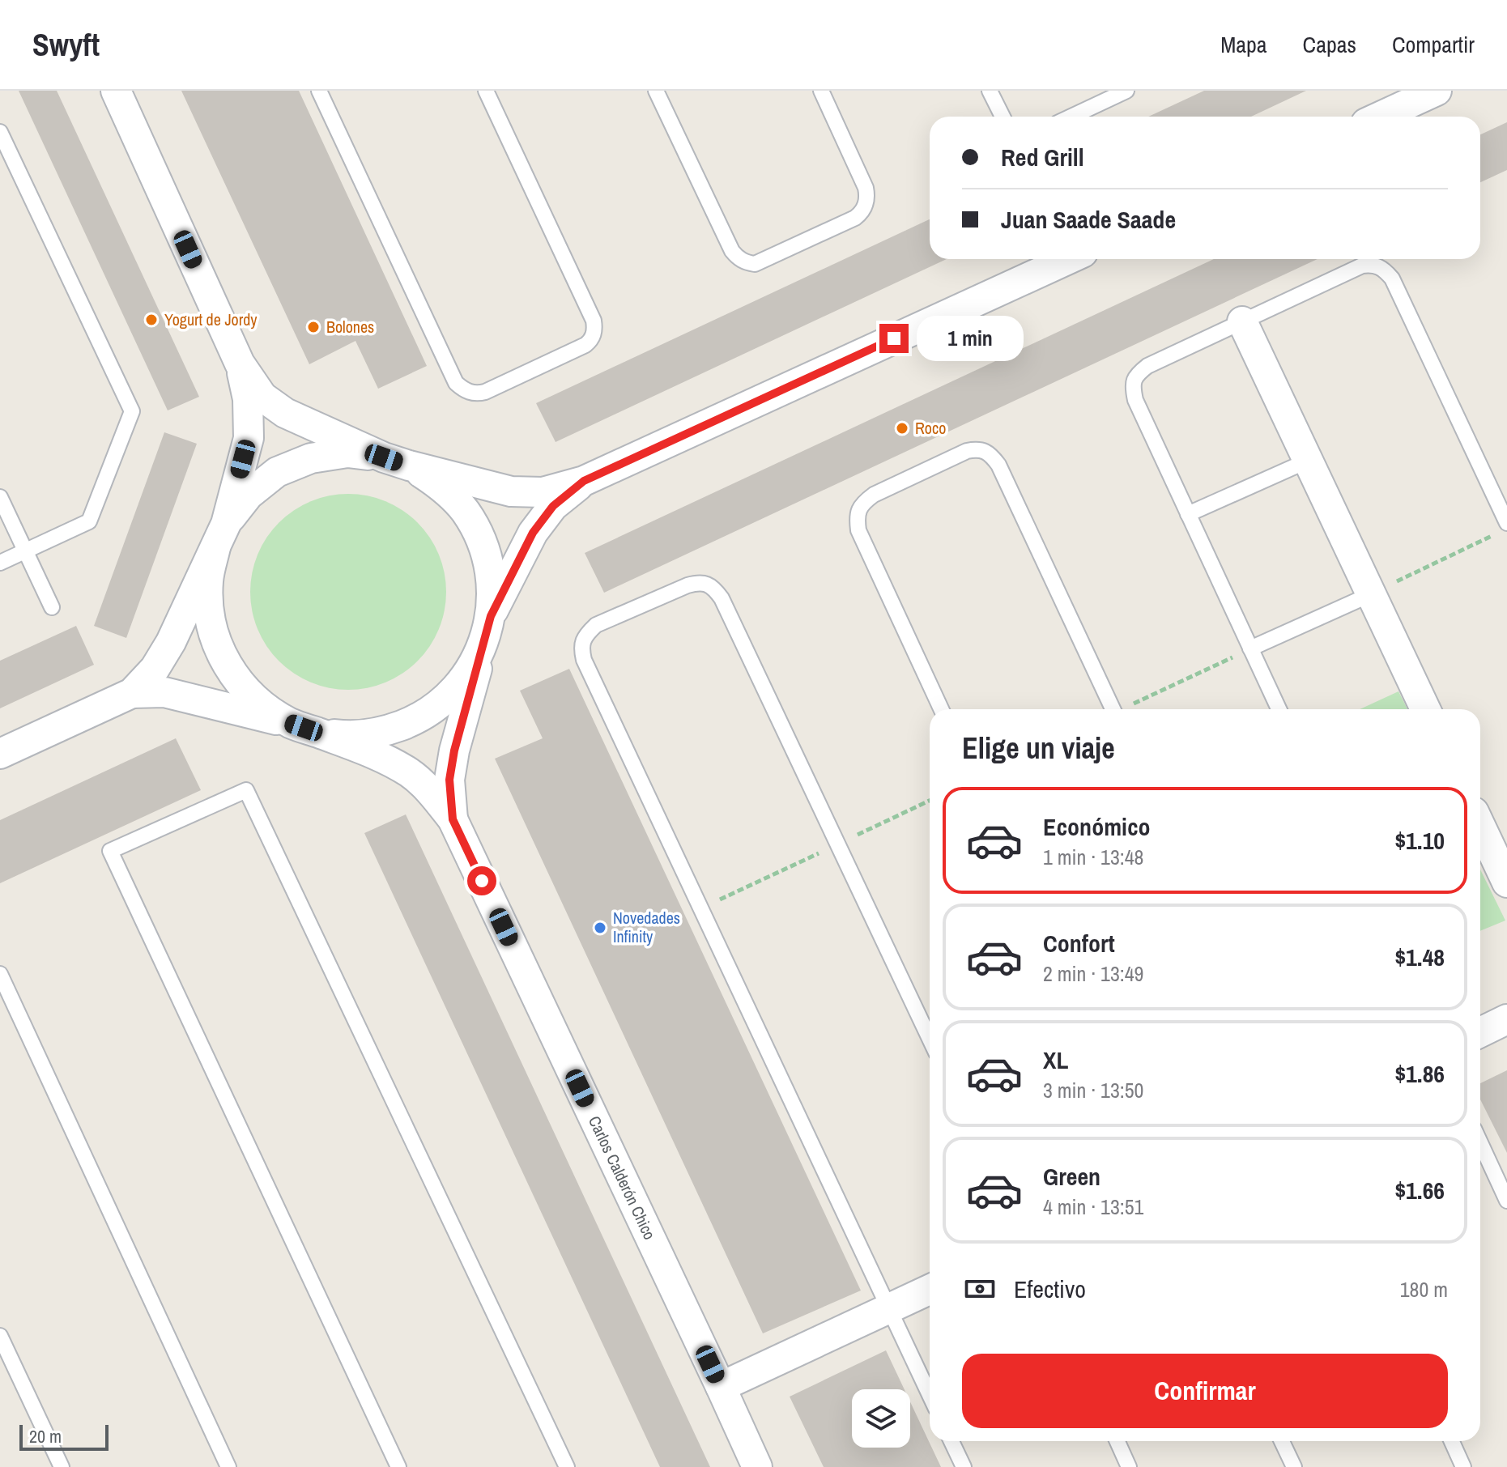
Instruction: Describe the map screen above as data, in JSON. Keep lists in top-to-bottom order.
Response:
{
  "streets": {
    "street": ["Carlos Calderón Chico"]
  },
  "places": [
    "Yogurt de Jordy",
    "Bolones",
    "Roco",
    "Novedades Infinity"
  ],
  "scale_bar": "20 m",
  "page": {
    "header": "Swyft",
    "nav": ["Mapa", "Capas", "Compartir"],
    "banner": ["Red Grill", "Juan Saade Saade"],
    "bubble": "1 min",
    "heading": "Elige un viaje",
    "list": [
      {
        "name": "Económico",
        "note": "1 min · 13:48",
        "value": "$1.10"
      },
      {
        "name": "Confort",
        "note": "2 min · 13:49",
        "value": "$1.48"
      },
      {
        "name": "XL",
        "note": "3 min · 13:50",
        "value": "$1.86"
      },
      {
        "name": "Green",
        "note": "4 min · 13:51",
        "value": "$1.66"
      }
    ],
    "pay": ["Efectivo", "180 m"],
    "buttons": "Confirmar",
    "scale": "20 m"
  }
}
